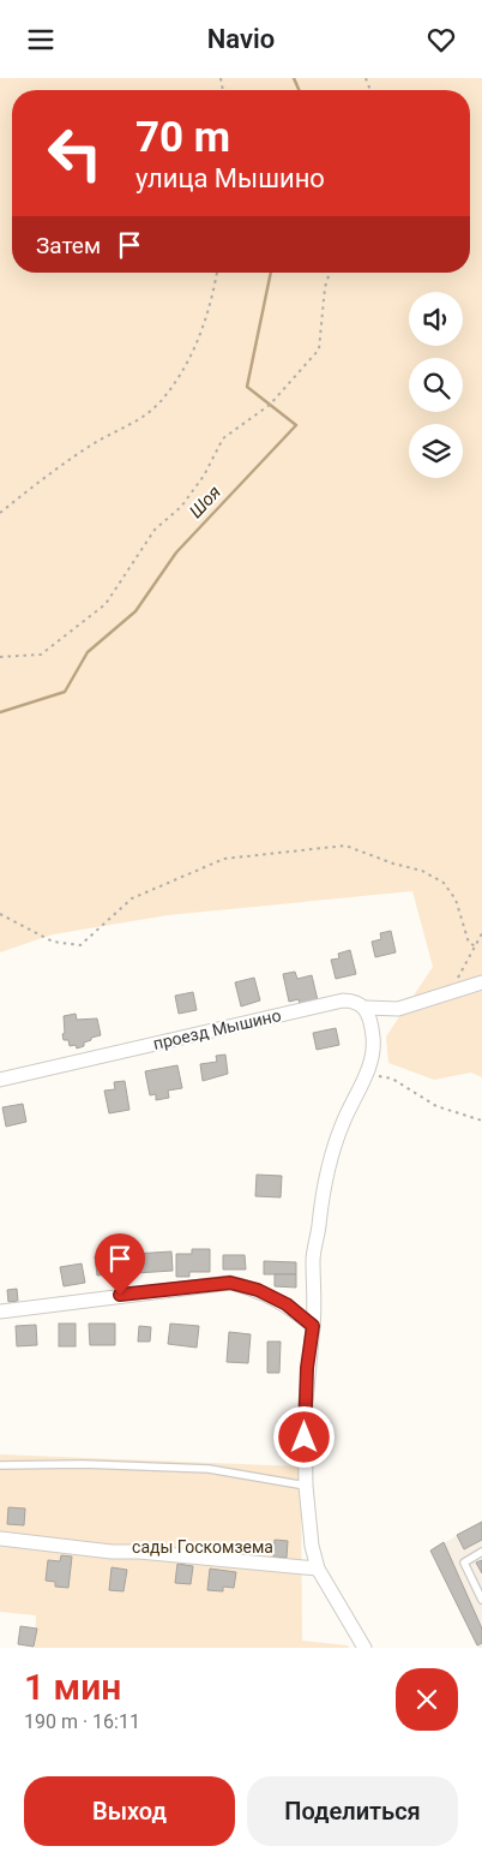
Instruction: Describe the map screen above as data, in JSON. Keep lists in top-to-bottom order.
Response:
{
  "streets": {
    "street": ["проезд Мышино"]
  },
  "water": ["Шоя"],
  "parks": ["сады Госкомзема"],
  "page": {
    "header": "Navio",
    "turn": ["70 m", "улица Мышино"],
    "then": "Затем",
    "heading": ["1 мин", "190 m · 16:11"],
    "buttons": ["Выход", "Поделиться"]
  }
}
